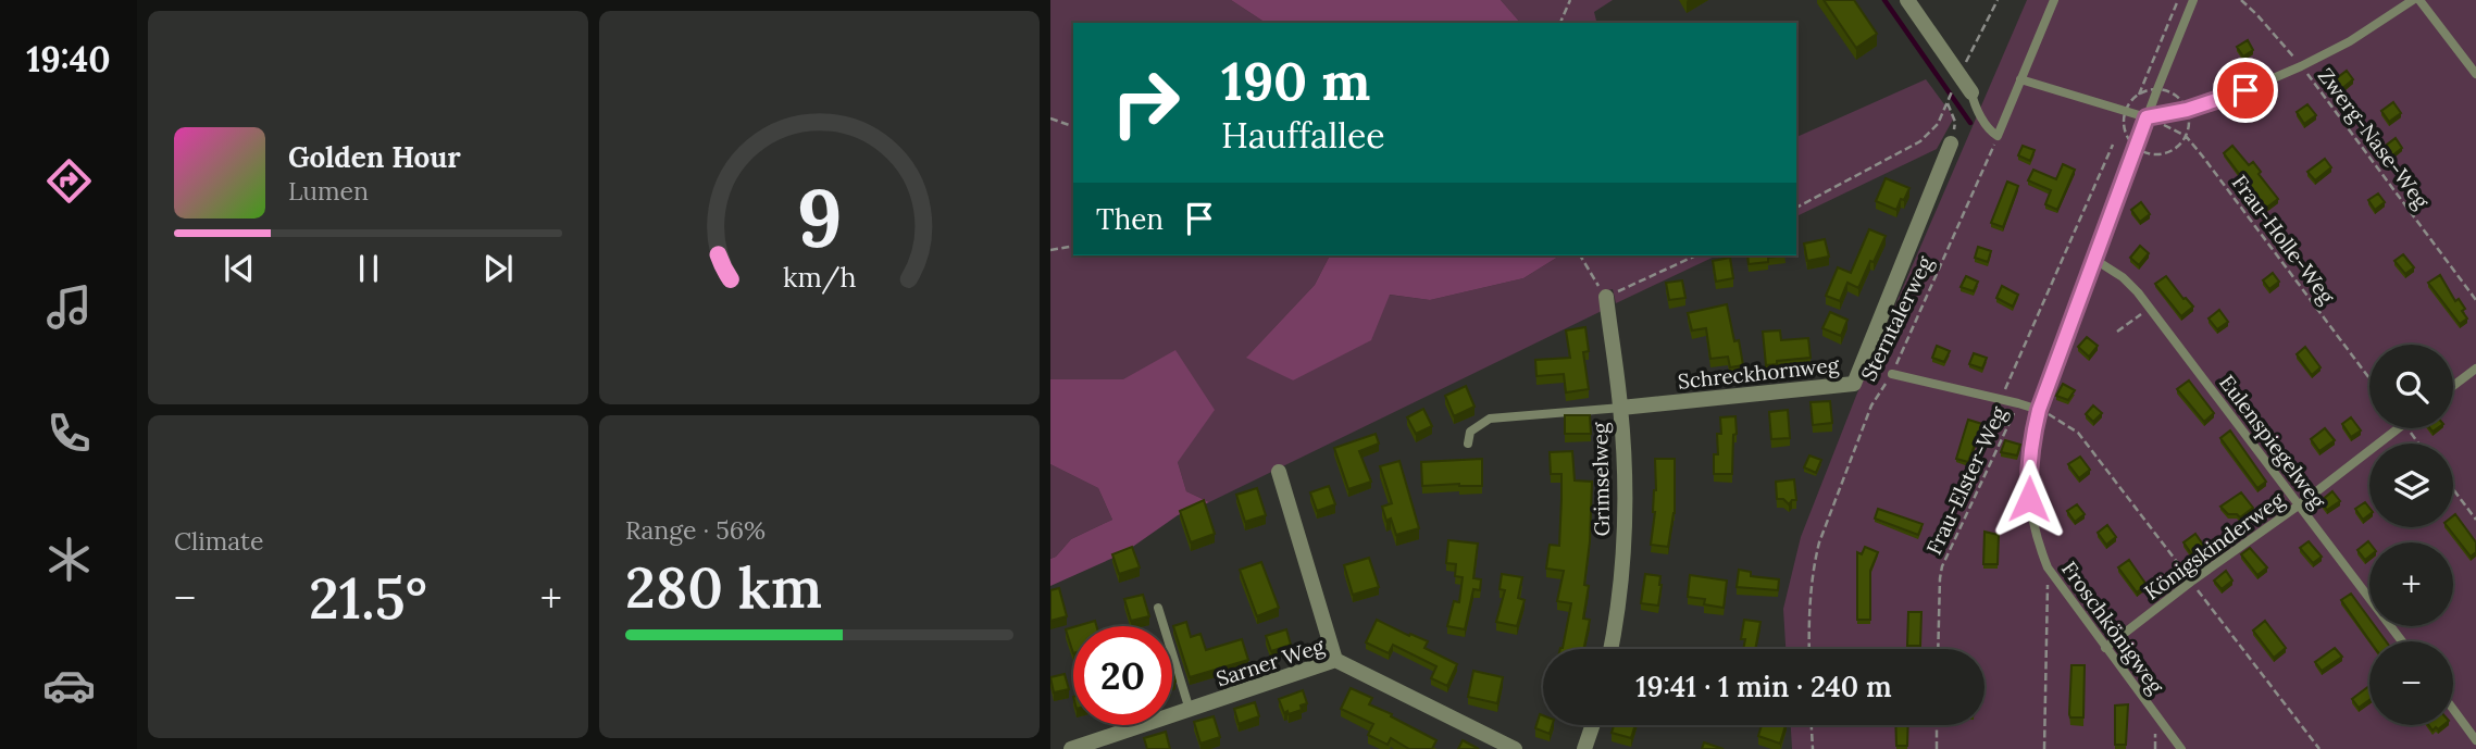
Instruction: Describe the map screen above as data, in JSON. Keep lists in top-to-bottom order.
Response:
{
  "streets": {
    "street": ["Schreckhornweg", "Grimselweg", "Sarner Weg"],
    "lane": ["Eulenspiegelweg", "Königskinderweg", "Froschkönigweg"],
    "path": [
      "Zwerg-Nase-Weg",
      "Frau-Holle-Weg",
      "Sterntalerweg",
      "Frau-Elster-Weg"
    ]
  },
  "crossings": [
    ["Frau-Holle-Weg", "Froschkönigweg"],
    ["Schreckhornweg", "Grimselweg"],
    ["Eulenspiegelweg", "Königskinderweg"],
    ["Eulenspiegelweg", "Froschkönigweg"],
    ["Königskinderweg", "Froschkönigweg"]
  ],
  "page": {
    "tabs": "19:40",
    "turn": ["190 m", "Hauffallee"],
    "song": ["Golden Hour", "Lumen"],
    "then": "Then",
    "map_buttons": ["+", "−"],
    "tile": [
      "Climate",
      ["Range · 56%", "280 km"]
    ],
    "heat": ["−", "21.5°", "+"],
    "limit": "20",
    "trip": "19:41 · 1 min · 240 m",
    "gauge": ["9", "km/h"]
  }
}
